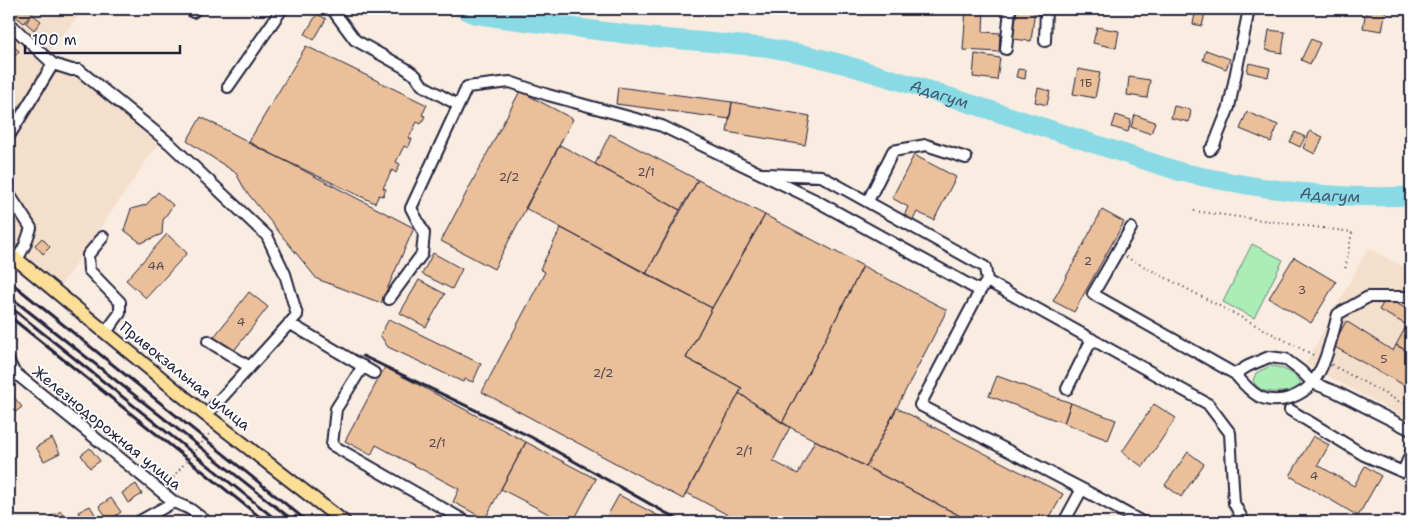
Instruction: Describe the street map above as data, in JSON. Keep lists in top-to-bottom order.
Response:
{
  "streets": {
    "main road": ["Привокзальная улица"],
    "street": ["Железнодорожная улица"]
  },
  "water": ["Адагум"],
  "house_numbers": [
    "1Б",
    "2/1",
    "2/2",
    "2",
    "4А",
    "3",
    "4",
    "5",
    "2/2",
    "2/1",
    "2/1",
    "4"
  ],
  "scale_bar": "100 m"
}
